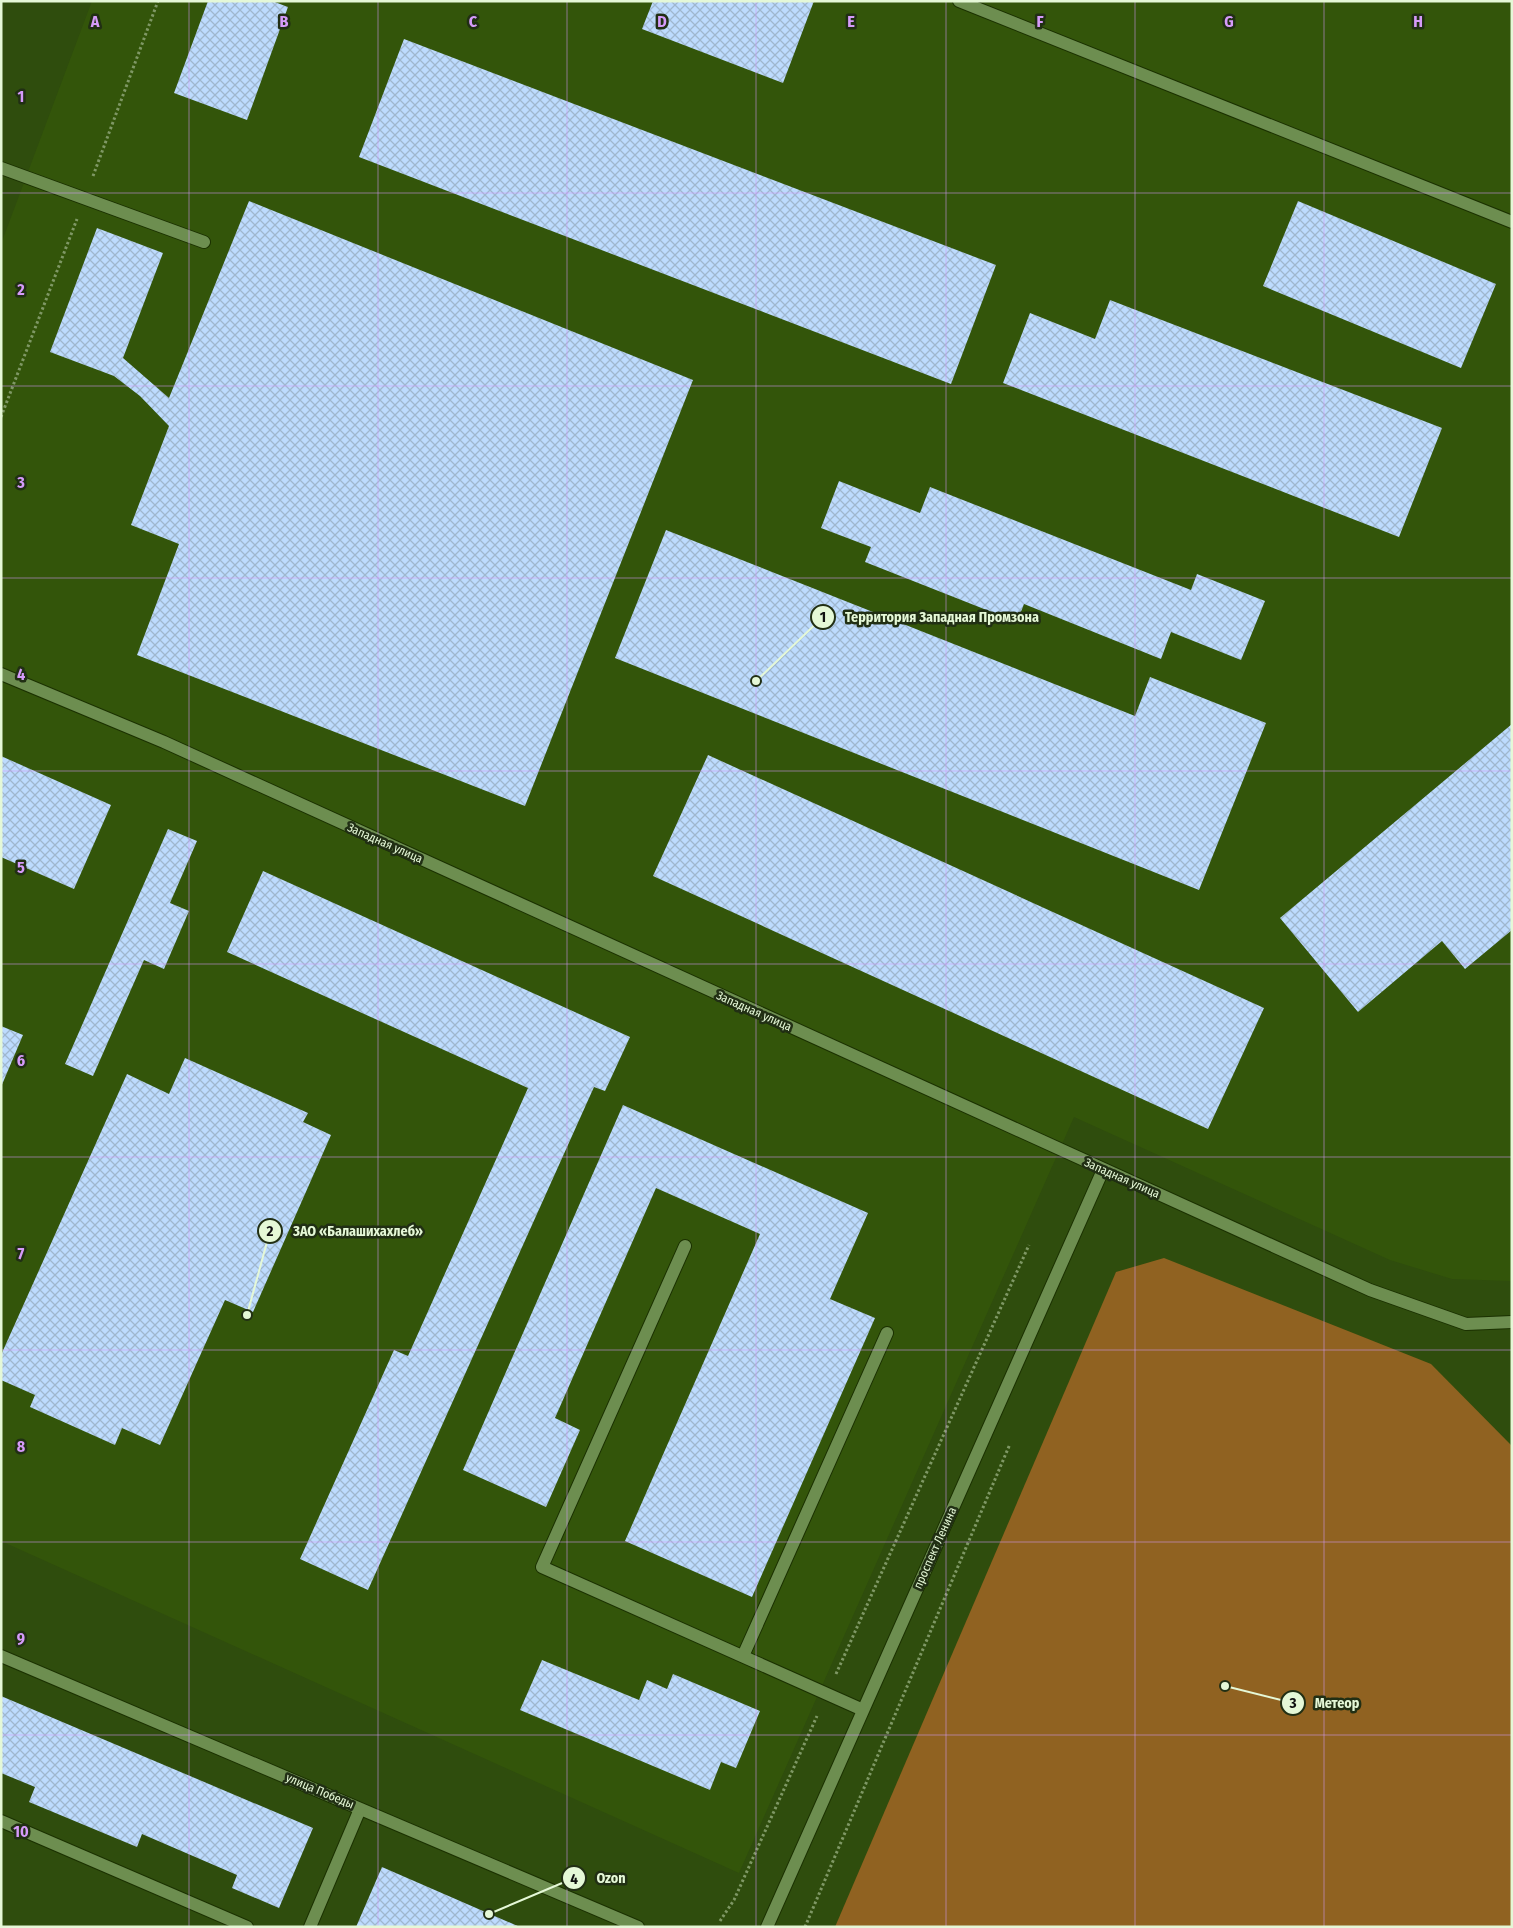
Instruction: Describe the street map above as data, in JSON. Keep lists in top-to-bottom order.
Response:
{
  "streets": {
    "street": ["Западная улица", "проспект Ленина", "улица Победы"]
  },
  "crossings": [
    ["Западная улица", "проспект Ленина"]
  ],
  "places": [
    "Территория Западная Промзона",
    "ЗАО «Балашихахлеб»",
    "Метеор",
    "Ozon"
  ],
  "grid": {
    "columns": [
      "A",
      "B",
      "C",
      "D",
      "E",
      "F",
      "G",
      "H"
    ],
    "rows": [
      "1",
      "2",
      "3",
      "4",
      "5",
      "6",
      "7",
      "8",
      "9",
      "10"
    ]
  }
}
